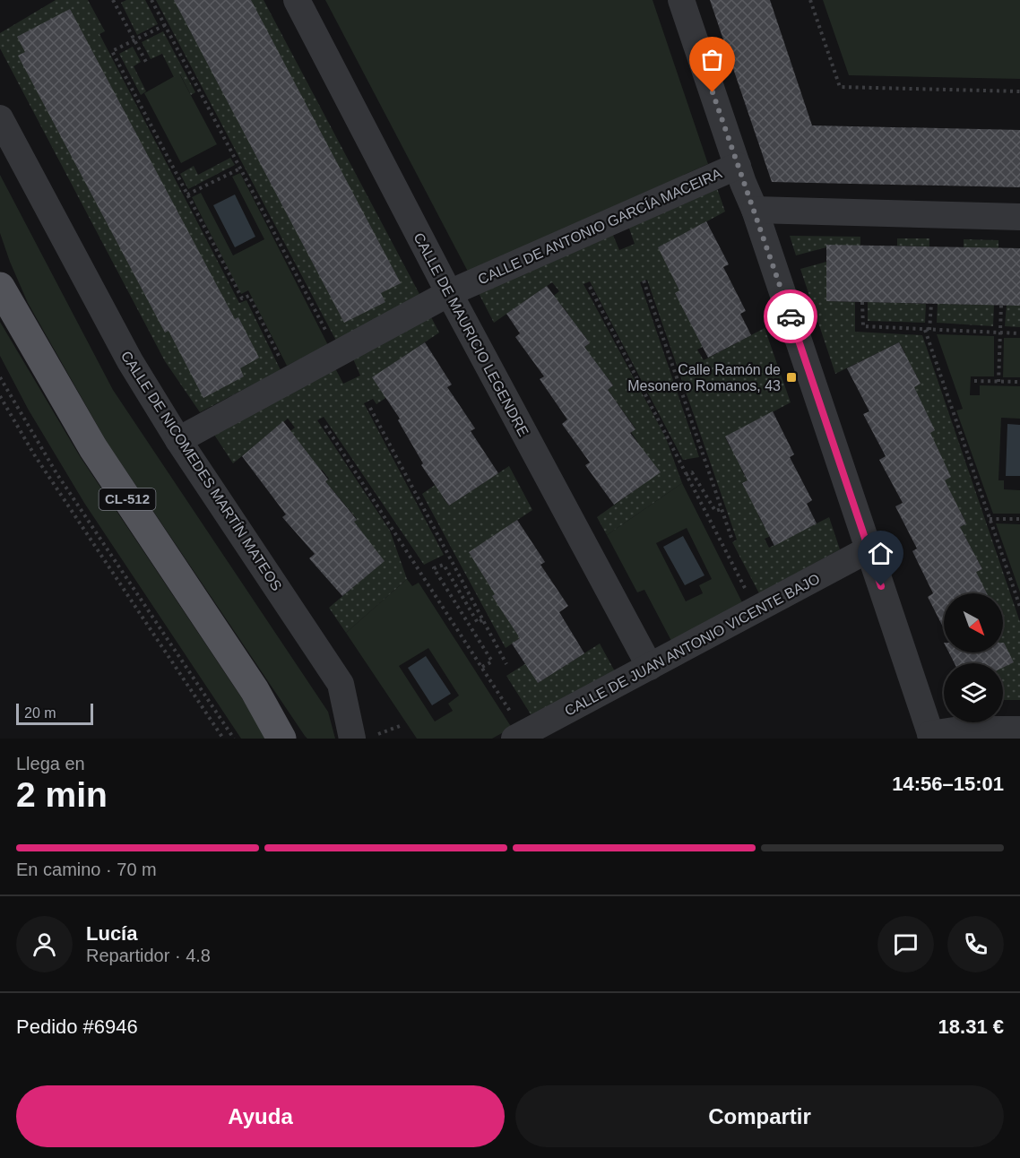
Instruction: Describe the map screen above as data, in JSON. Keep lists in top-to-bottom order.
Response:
{
  "streets": {
    "main road": ["CL-512"],
    "street": [
      "CALLE DE ANTONIO GARCÍA MACEIRA",
      "CALLE DE MAURICIO LEGENDRE",
      "CALLE DE NICOMEDES MARTÍN MATEOS",
      "CALLE DE JUAN ANTONIO VICENTE BAJO"
    ]
  },
  "crossings": [
    ["CALLE DE ANTONIO GARCÍA MACEIRA", "CALLE DE MAURICIO LEGENDRE"],
    ["CALLE DE ANTONIO GARCÍA MACEIRA", "CALLE DE NICOMEDES MARTÍN MATEOS"],
    ["CALLE DE MAURICIO LEGENDRE", "CALLE DE JUAN ANTONIO VICENTE BAJO"]
  ],
  "places": {
    "transit": ["Calle Ramón de Mesonero Romanos, 43"]
  },
  "scale_bar": "20 m",
  "north": "bottom right",
  "page": {
    "scale": "20 m",
    "heading": ["2 min", "Llega en", "14:56–15:01"],
    "panel": [
      "Lucía",
      "Repartidor · 4.8",
      "Pedido #6946",
      "18.31 €"
    ],
    "bar": "En camino · 70 m",
    "buttons": ["Ayuda", "Compartir"]
  }
}
